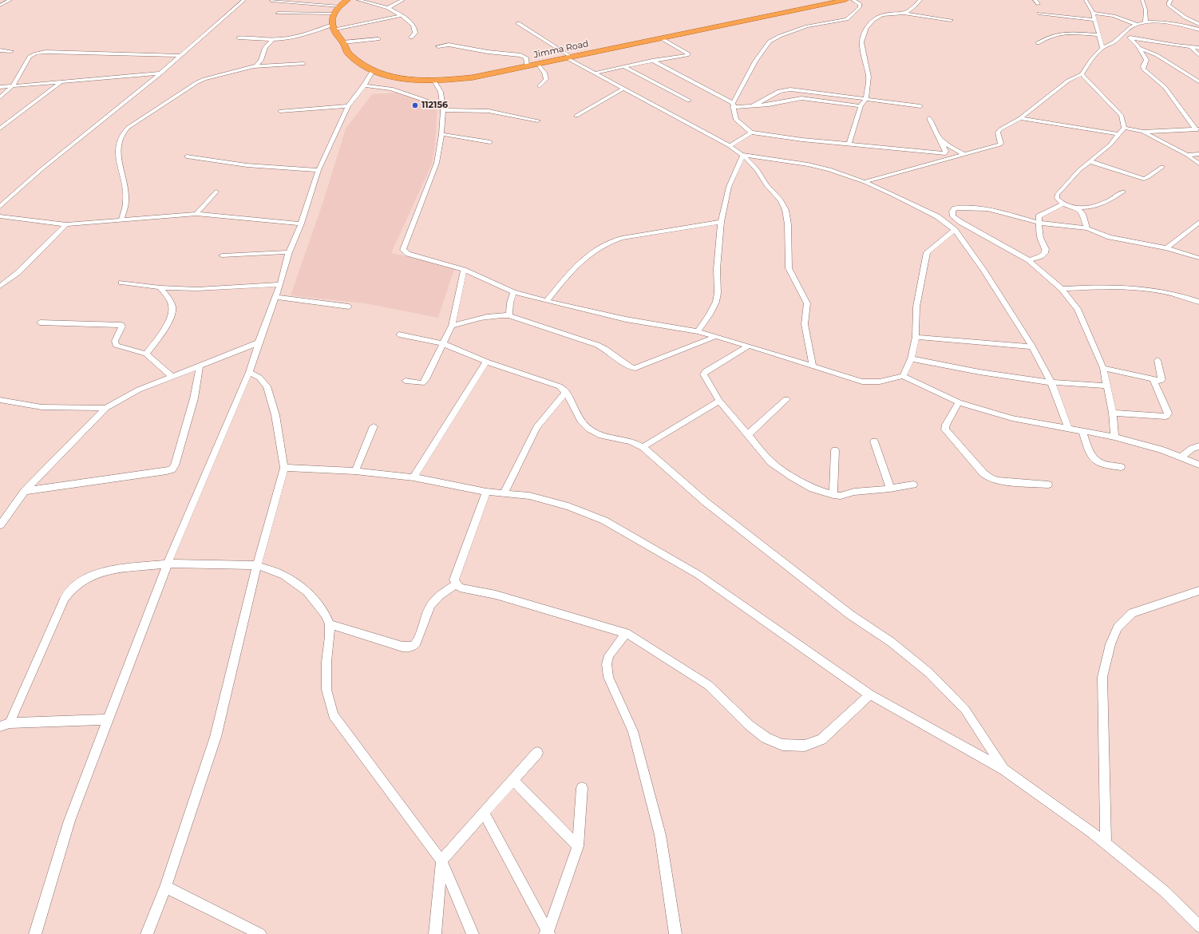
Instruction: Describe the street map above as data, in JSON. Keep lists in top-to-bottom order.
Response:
{
  "streets": {
    "highway": ["Jimma Road"]
  },
  "places": ["112156"]
}
